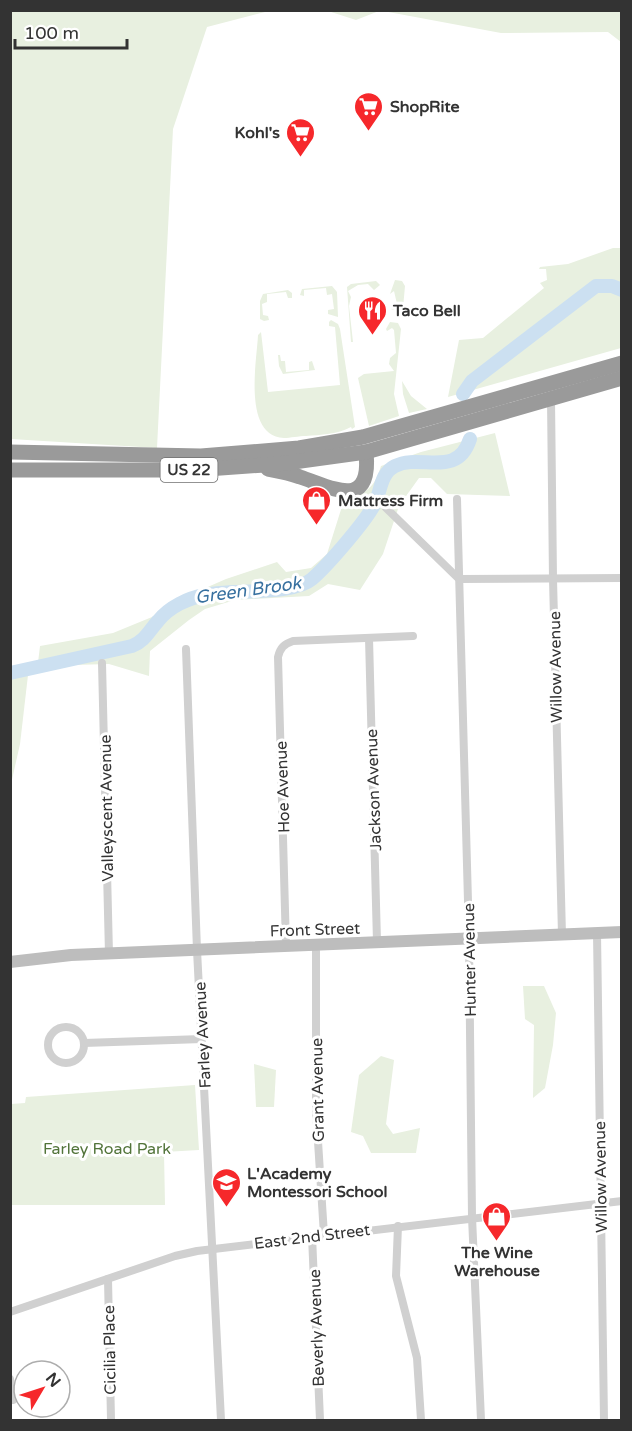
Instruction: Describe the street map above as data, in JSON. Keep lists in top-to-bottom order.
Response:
{
  "streets": {
    "highway": ["US 22"],
    "street": [
      "Willow Avenue",
      "Hoe Avenue",
      "Jackson Avenue",
      "Valleyscent Avenue",
      "Front Street",
      "Hunter Avenue",
      "Farley Avenue",
      "Grant Avenue",
      "East 2nd Street",
      "Beverly Avenue",
      "Cicilia Place"
    ]
  },
  "crossings": [
    ["US 22", "Willow Avenue"],
    ["Willow Avenue", "Front Street"],
    ["Willow Avenue", "East 2nd Street"],
    ["Hoe Avenue", "Jackson Avenue"],
    ["Hoe Avenue", "Front Street"],
    ["Jackson Avenue", "Front Street"],
    ["Valleyscent Avenue", "Front Street"],
    ["Front Street", "Hunter Avenue"],
    ["Front Street", "Farley Avenue"],
    ["Front Street", "Grant Avenue"],
    ["Hunter Avenue", "East 2nd Street"],
    ["Farley Avenue", "East 2nd Street"],
    ["Grant Avenue", "East 2nd Street"],
    ["East 2nd Street", "Beverly Avenue"],
    ["East 2nd Street", "Cicilia Place"]
  ],
  "water": ["Green Brook"],
  "parks": ["Farley Road Park"],
  "places": {
    "supermarket": ["ShopRite", "Kohl's"],
    "restaurant": ["Taco Bell"],
    "shop": ["Mattress Firm", "The Wine Warehouse"],
    "school or university": ["L'Academy Montessori School"]
  },
  "scale_bar": "100 m",
  "north": "top right"
}
